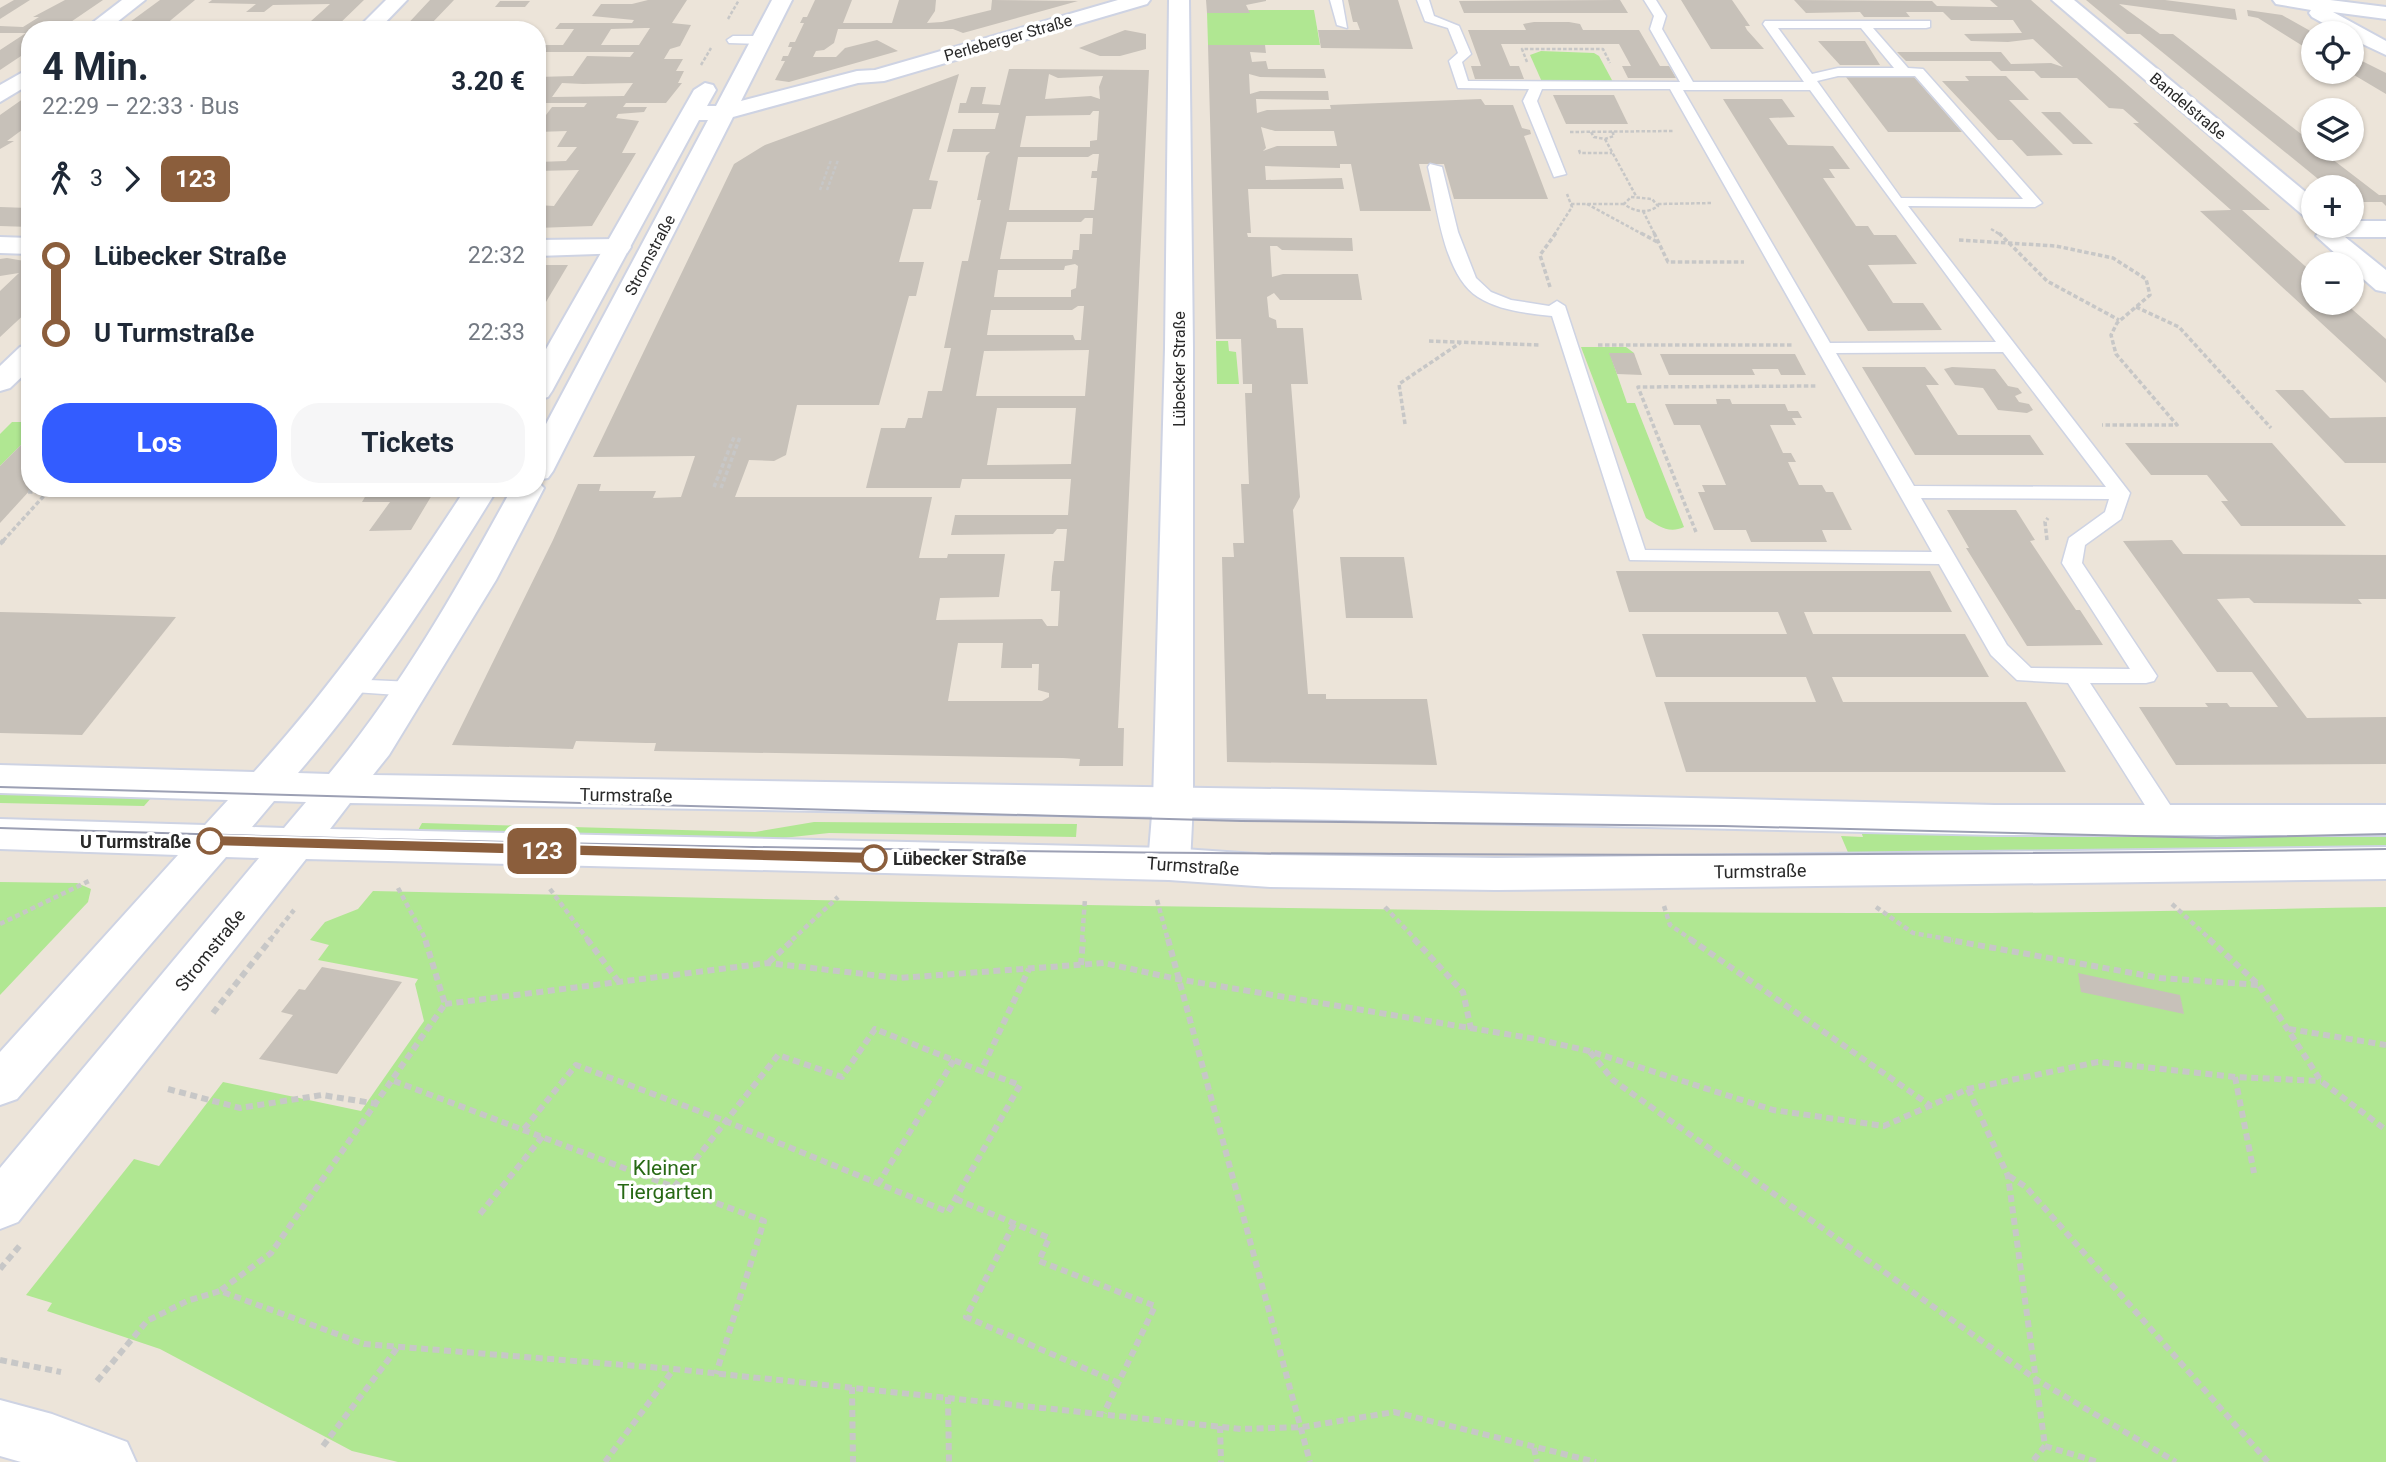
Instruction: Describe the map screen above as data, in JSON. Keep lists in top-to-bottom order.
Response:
{
  "streets": {
    "main road": [
      "Perleberger Straße",
      "Bandelstraße",
      "Stromstraße",
      "Lübecker Straße",
      "Turmstraße"
    ]
  },
  "crossings": [
    ["Perleberger Straße", "Stromstraße"],
    ["Stromstraße", "Turmstraße"],
    ["Lübecker Straße", "Turmstraße"]
  ],
  "parks": ["Kleiner Tiergarten"],
  "places": ["U Turmstraße", "Lübecker Straße"],
  "lines": ["bus line 123"],
  "page": {
    "on_map": "123",
    "map_buttons": ["+", "−"],
    "heading": ["4 Min.", "22:29 – 22:33 · Bus", "3.20 €"],
    "legs": ["3", "123"],
    "list": [
      {
        "name": "Lübecker Straße",
        "value": "22:32"
      },
      {
        "name": "U Turmstraße",
        "value": "22:33"
      }
    ],
    "buttons": ["Los", "Tickets"]
  }
}
